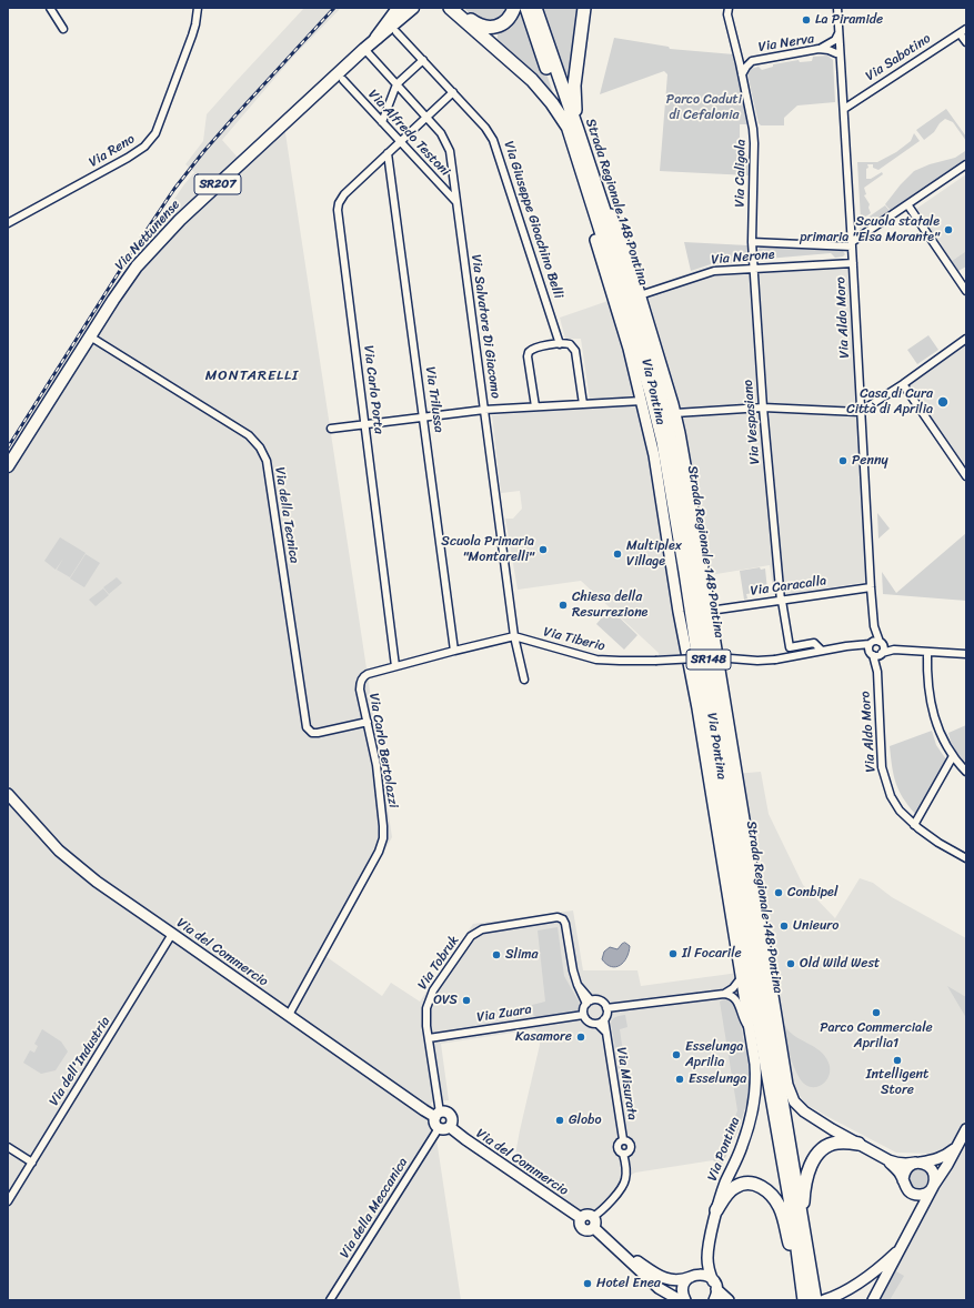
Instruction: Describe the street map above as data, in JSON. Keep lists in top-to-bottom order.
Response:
{
  "streets": {
    "highway": ["Strada Regionale 148 Pontina", "SR148"],
    "main road": ["SR207", "Via Nettunense"],
    "street": [
      "Via Nerva",
      "Via Sabotino",
      "Via Alfredo Testoni",
      "Via Reno",
      "Via Caligola",
      "Via Giuseppe Gioachino Belli",
      "Via Nerone",
      "Via Aldo Moro",
      "Via Salvatore Di Giacomo",
      "Via Carlo Porta",
      "Via Pontina",
      "Via Trilussa",
      "Via Vespasiano",
      "Via della Tecnica",
      "Via Caracalla",
      "Via Tiberio",
      "Via Carlo Bertolazzi",
      "Via del Commercio",
      "Via Tobruk",
      "Via Zuara",
      "Via dell'Industria",
      "Via Misurata",
      "Via della Meccanica"
    ]
  },
  "crossings": [
    ["Via Nerva", "Via Caligola"],
    ["Via Nerva", "Via Aldo Moro"],
    ["Via Sabotino", "Via Aldo Moro"],
    ["Via Alfredo Testoni", "Via Salvatore Di Giacomo"],
    ["Via Alfredo Testoni", "Via Carlo Porta"],
    ["Via Caligola", "Via Vespasiano"],
    ["SR207", "Via Nettunense"],
    ["Via Giuseppe Gioachino Belli", "Via Carlo Porta"],
    ["Via Nettunense", "Via Salvatore Di Giacomo"],
    ["Via Nettunense", "Via della Tecnica"],
    ["Via Nerone", "Via Aldo Moro"],
    ["Via Nerone", "Via Pontina"],
    ["Via Nerone", "Via Vespasiano"],
    ["Via Aldo Moro", "Via Caracalla"],
    ["Via Salvatore Di Giacomo", "Via Carlo Porta"],
    ["Via Salvatore Di Giacomo", "Via Tiberio"],
    ["Via Salvatore Di Giacomo", "Via Carlo Bertolazzi"],
    ["Via Carlo Porta", "Via Trilussa"],
    ["Via Carlo Porta", "Via Carlo Bertolazzi"],
    ["Via Pontina", "Via Caracalla"],
    ["Via Trilussa", "Via Carlo Bertolazzi"],
    ["Via Vespasiano", "Via Caracalla"],
    ["Via Vespasiano", "Via Tiberio"],
    ["Via della Tecnica", "Via Carlo Bertolazzi"],
    ["Via Tiberio", "Via Carlo Bertolazzi"],
    ["Via Carlo Bertolazzi", "Via del Commercio"],
    ["Via del Commercio", "Via Tobruk"],
    ["Via del Commercio", "Via dell'Industria"],
    ["Via del Commercio", "Via Misurata"],
    ["Via del Commercio", "Via della Meccanica"],
    ["Via Tobruk", "Via Zuara"],
    ["Via Tobruk", "Via Misurata"],
    ["Via Tobruk", "Via della Meccanica"],
    ["Via Zuara", "Via Misurata"]
  ],
  "districts": ["MONTARELLI"],
  "parks": ["Parco Caduti di Cefalonia"],
  "places": [
    "La Piramide",
    "Scuola statale primaria \"Elsa Morante\"",
    "Casa di Cura Città di Aprilia",
    "Penny",
    "Scuola Primaria \"Montarelli\"",
    "Multiplex Village",
    "Chiesa della Resurrezione",
    "Conbipel",
    "Unieuro",
    "Il Focarile",
    "Slima",
    "Old Wild West",
    "OVS",
    "Parco Commerciale Aprilia1",
    "Kasamore",
    "Esselunga Aprilia",
    "Intelligent Store",
    "Esselunga",
    "Globo",
    "Hotel Enea"
  ]
}
